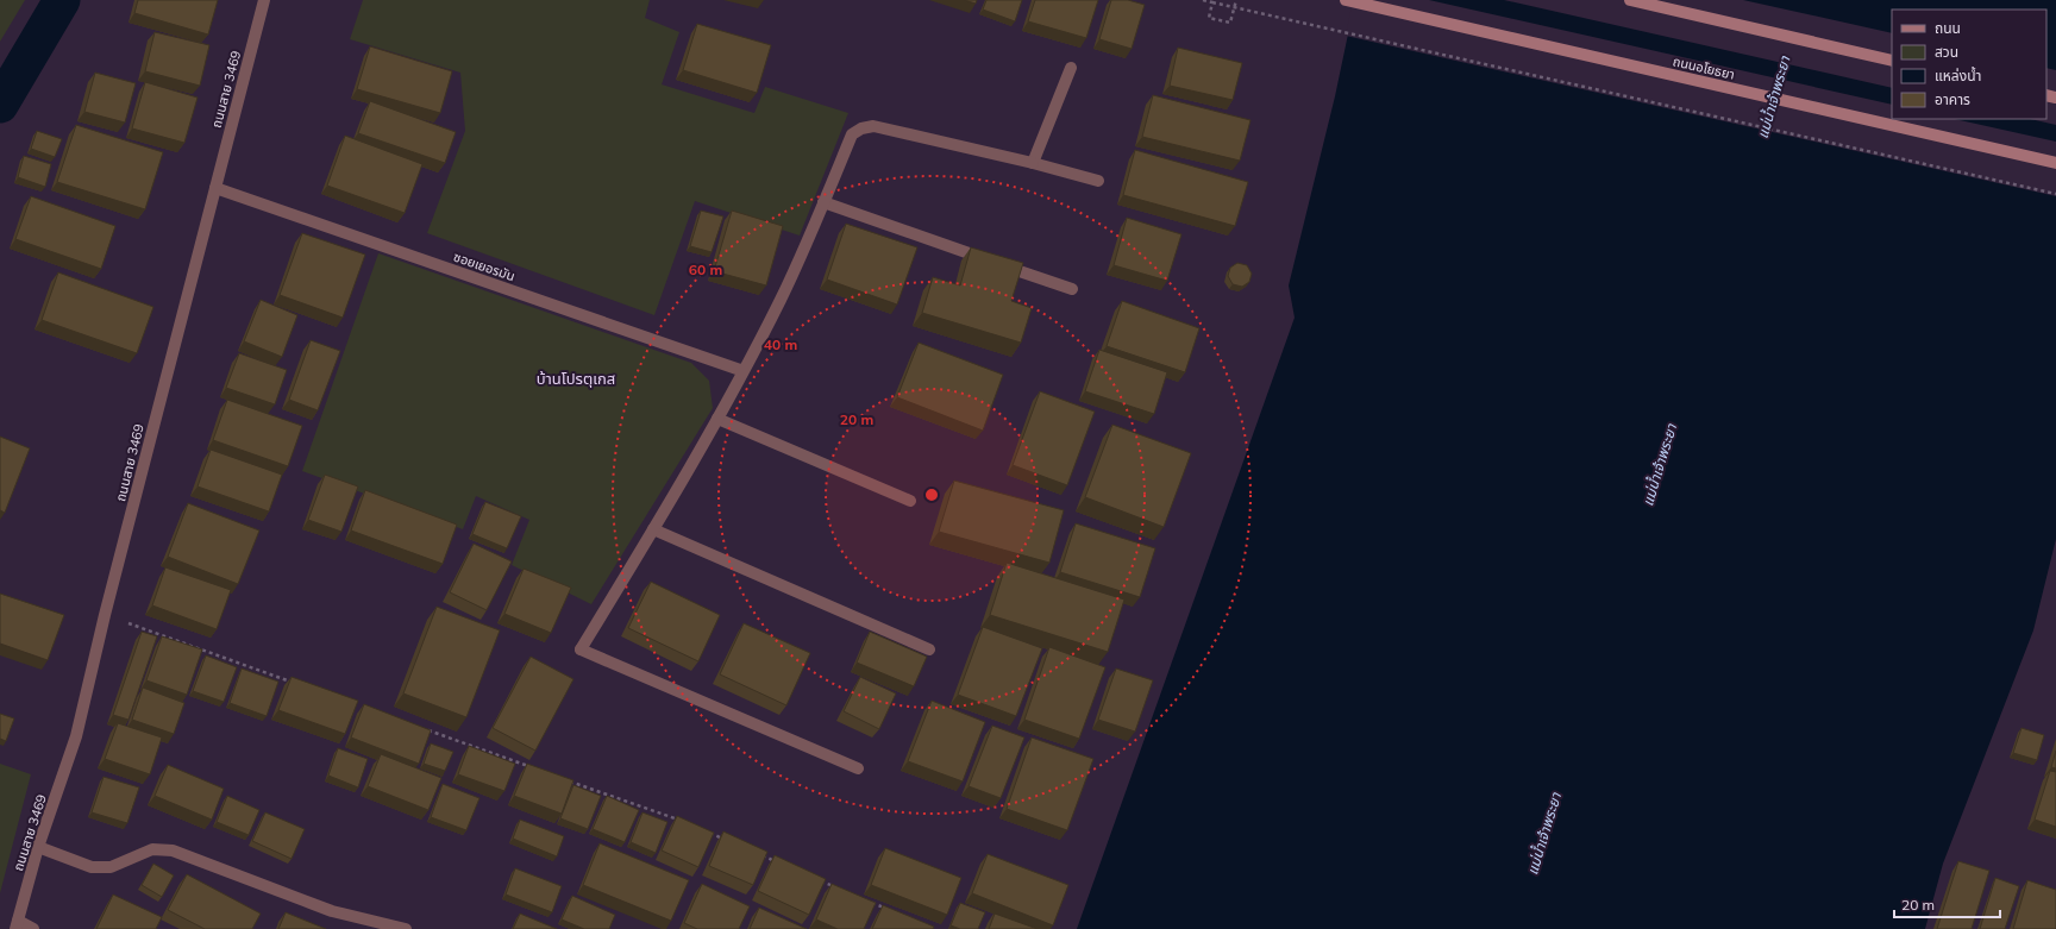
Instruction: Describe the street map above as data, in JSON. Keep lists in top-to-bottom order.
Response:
{
  "streets": {
    "main road": ["ถนนอโยธยา"],
    "street": ["ถนนสาย 3469", "ซอยเยอรมัน"]
  },
  "crossings": [
    ["ถนนสาย 3469", "ซอยเยอรมัน"]
  ],
  "districts": ["บ้านโปรตุเกส"],
  "water": ["แม่น้ำเจ้าพระยา"],
  "legend": [
    "ถนน",
    "สวน",
    "แหล่งน้ำ",
    "อาคาร"
  ],
  "scale_bar": "20 m",
  "rings": ["60 m", "40 m", "20 m"]
}
